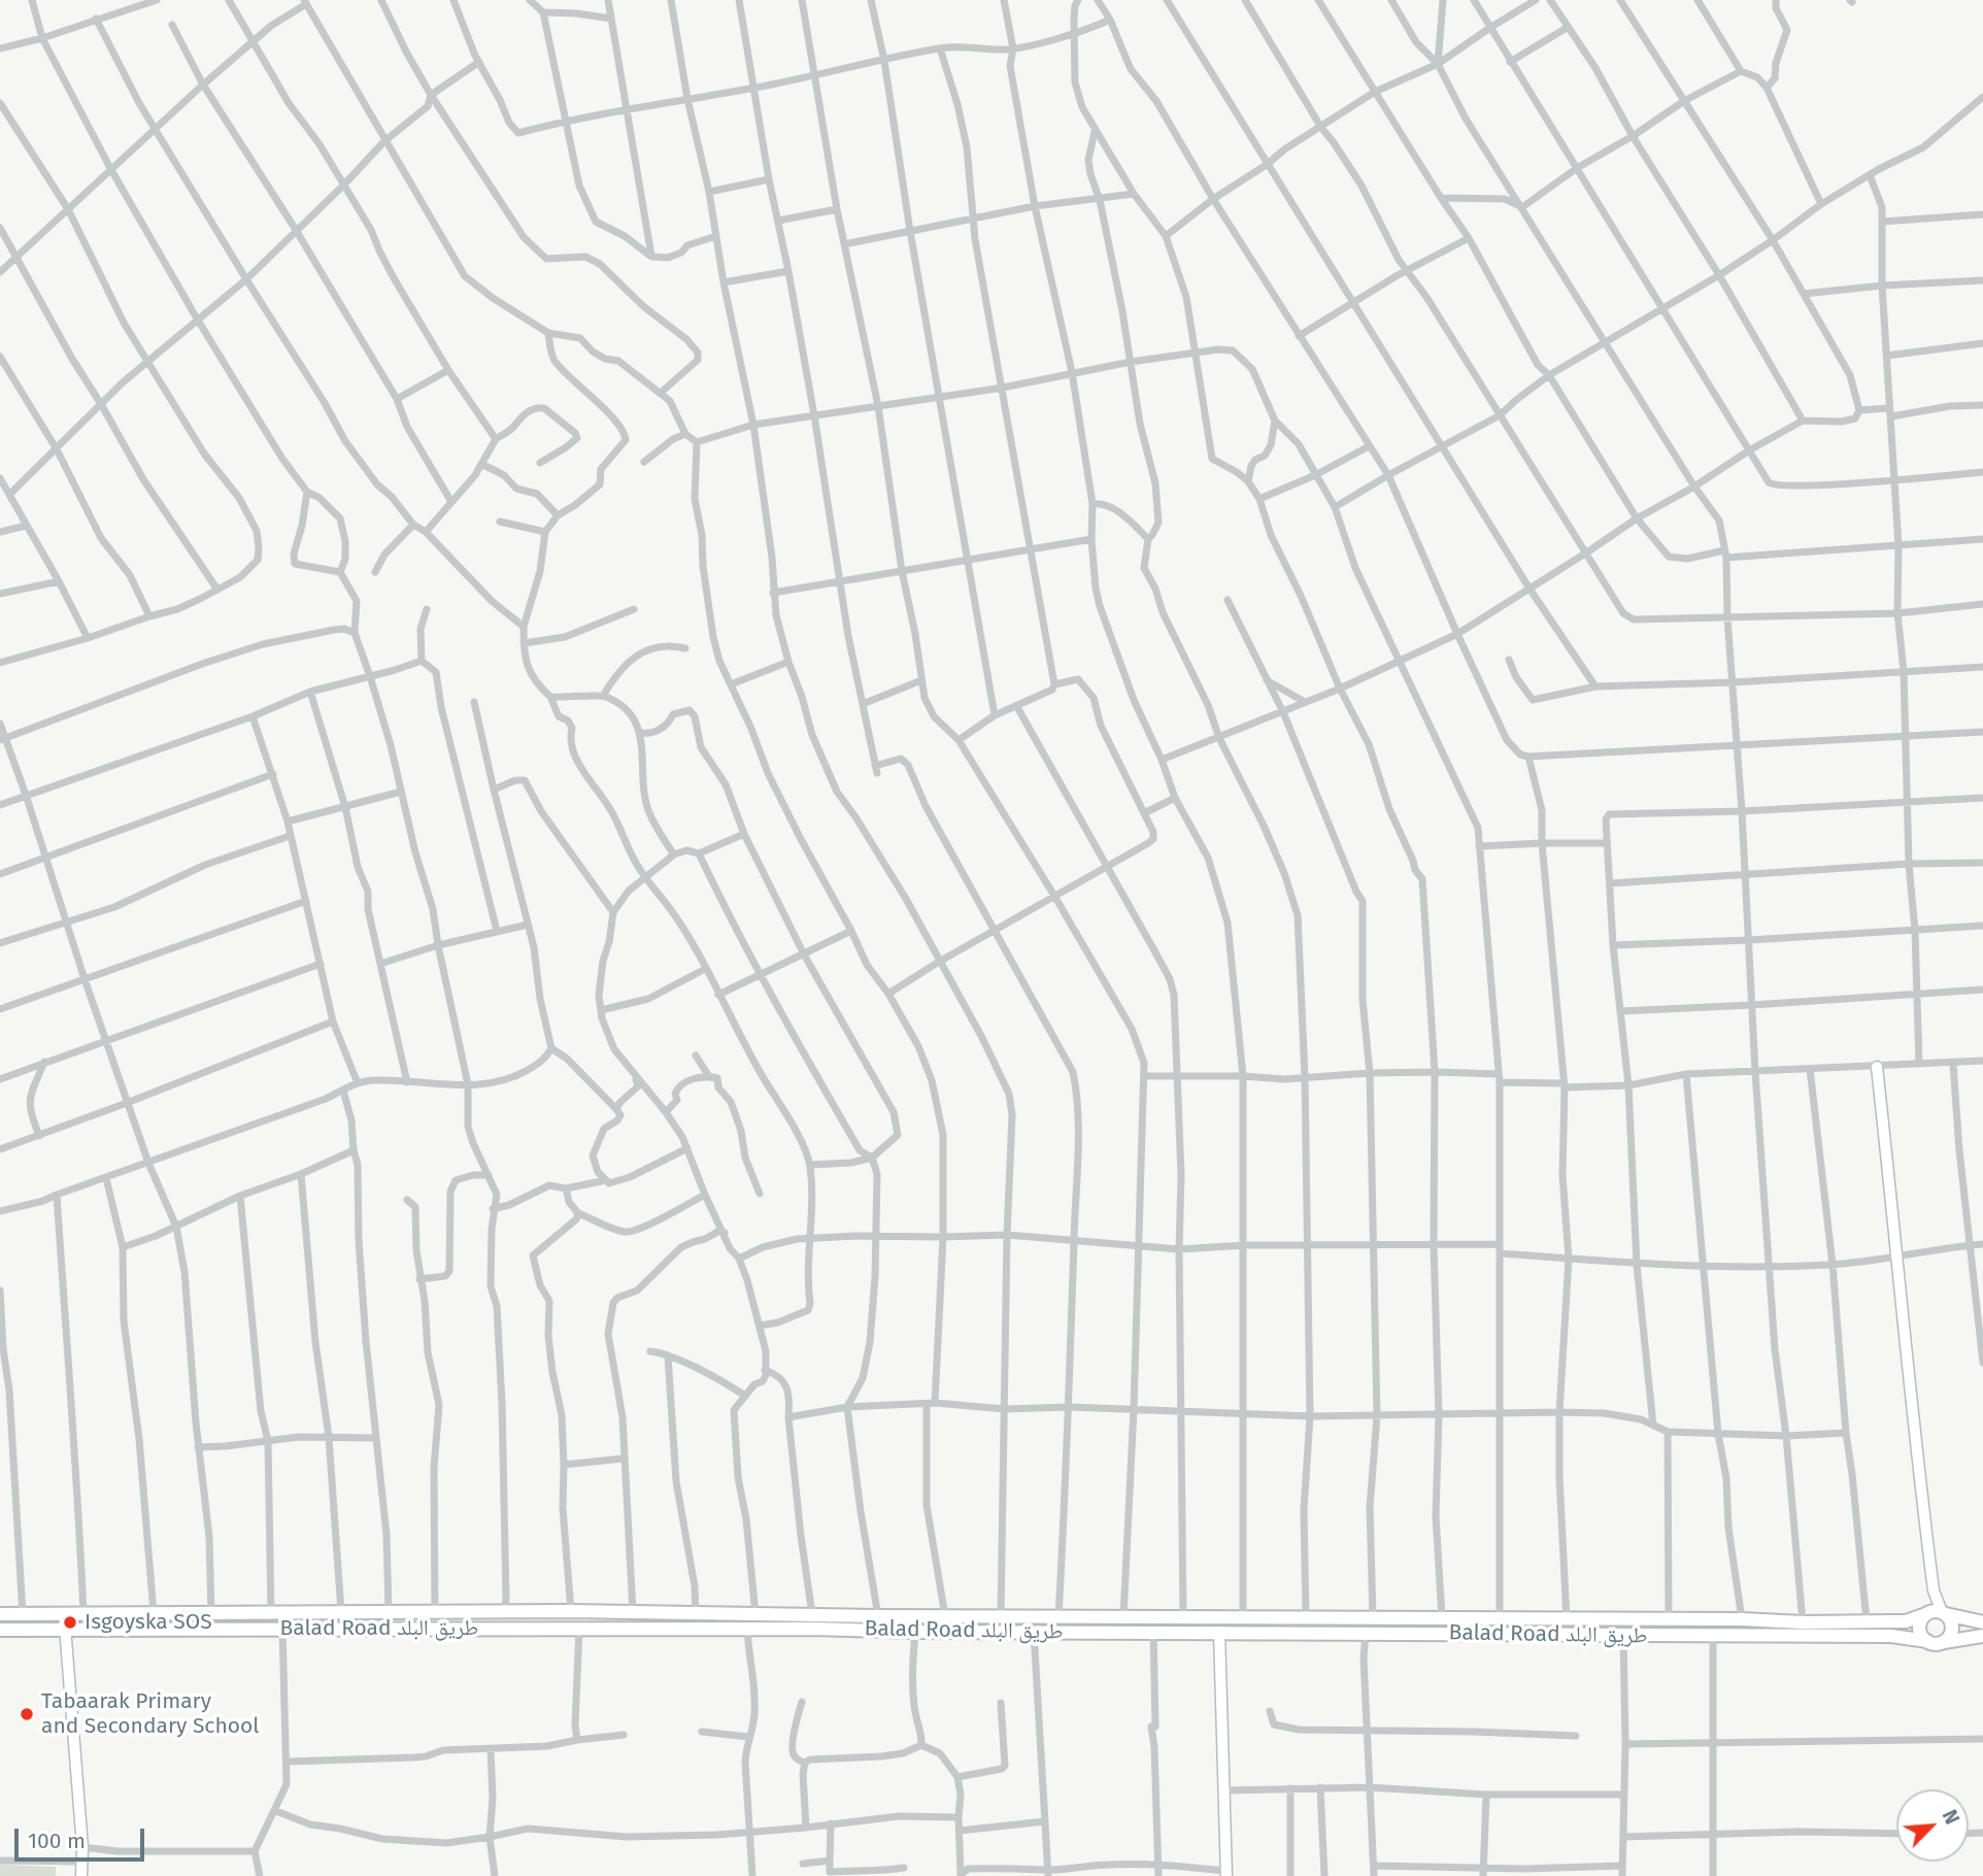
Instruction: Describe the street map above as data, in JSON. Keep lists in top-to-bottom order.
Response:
{
  "streets": {
    "highway": ["Balad Road طريق البلد"]
  },
  "places": ["Isgoyska SOS", "Tabaarak Primary and Secondary School"],
  "scale_bar": "100 m",
  "north": "top right"
}
